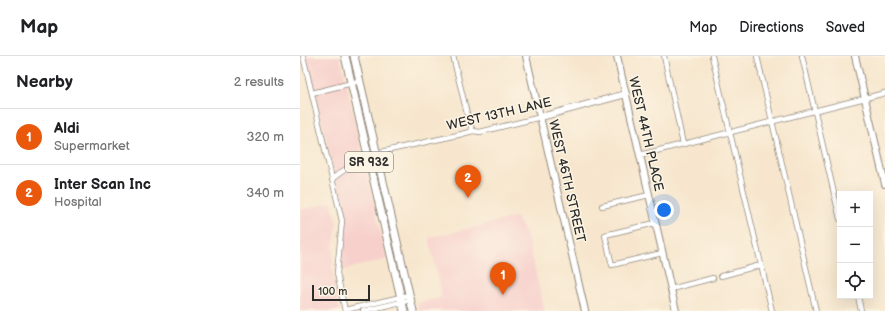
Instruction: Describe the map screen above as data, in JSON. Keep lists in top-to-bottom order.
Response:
{
  "streets": {
    "main road": ["SR 932"],
    "street": ["WEST 13TH LANE", "WEST 44TH PLACE", "WEST 46TH STREET"]
  },
  "crossings": [
    ["WEST 13TH LANE", "WEST 44TH PLACE"],
    ["WEST 13TH LANE", "SR 932"],
    ["WEST 13TH LANE", "WEST 46TH STREET"]
  ],
  "scale_bar": "100 m",
  "page": {
    "header": "Map",
    "nav": ["Map", "Directions", "Saved"],
    "heading": ["Nearby", "2 results"],
    "list": [
      {
        "mark": "1",
        "name": "Aldi",
        "note": "Supermarket",
        "value": "320 m"
      },
      {
        "mark": "2",
        "name": "Inter Scan Inc",
        "note": "Hospital",
        "value": "340 m"
      }
    ],
    "pins": ["2", "1"],
    "map_buttons": ["+", "−"],
    "scale": "100 m"
  }
}
